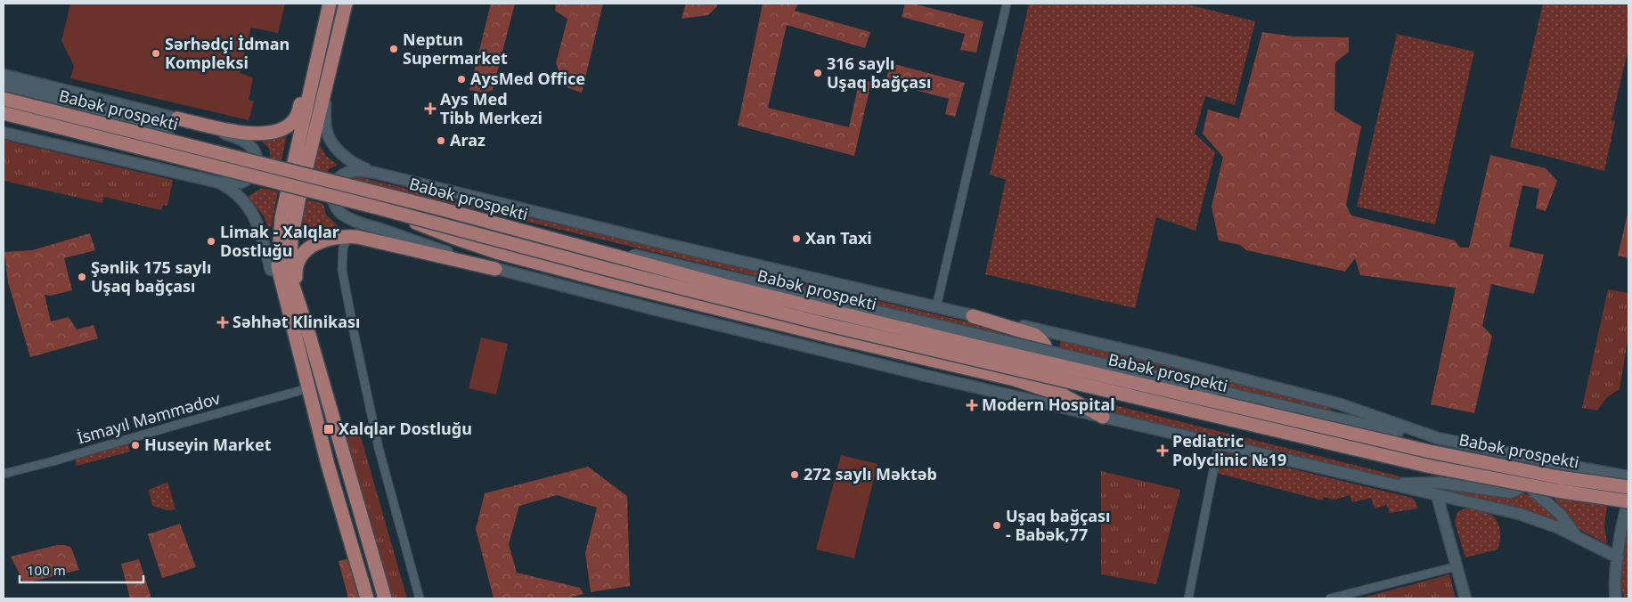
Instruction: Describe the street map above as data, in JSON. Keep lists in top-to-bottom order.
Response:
{
  "streets": {
    "main road": ["Babək prospekti"],
    "street": ["İsmayıl Məmmədov"]
  },
  "places": {
    "other": [
      "Neptun Supermarket",
      "Sərhədçi İdman Kompleksi",
      "316 saylı Uşaq bağçası",
      "AysMed Office",
      "Araz",
      "Xan Taxi",
      "Limak - Xalqlar Dostluğu",
      "Şənlik 175 saylı Uşaq bağçası",
      "Huseyin Market",
      "272 saylı Məktəb",
      "Uşaq bağçası - Babək,77"
    ],
    "health": [
      "Ays Med Tibb Merkezi",
      "Səhhət Klinikası",
      "Modern Hospital",
      "Pediatric Polyclinic №19"
    ],
    "transit": ["Xalqlar Dostluğu"]
  },
  "scale_bar": "100 m"
}
